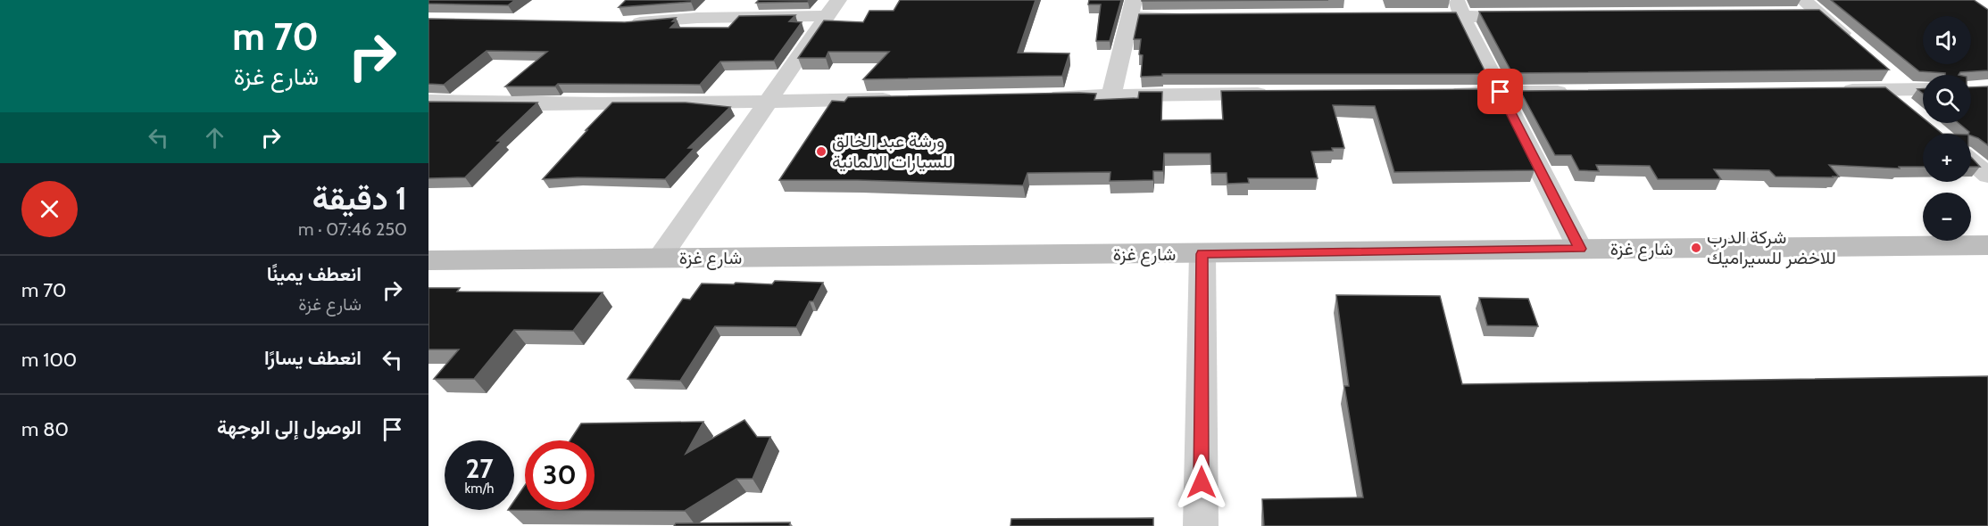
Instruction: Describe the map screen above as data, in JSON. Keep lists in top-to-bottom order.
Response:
{
  "streets": {
    "main road": ["شارع غزة"]
  },
  "places": ["ورشة عبد الخالق للسيارات الالمانية", "شركة الدرب للاخضر للسيراميك"],
  "page": {
    "turn": ["70 m", "شارع غزة"],
    "map_buttons": ["+", "−"],
    "heading": ["1 دقيقة", "250 m · 07:46"],
    "list": [
      {
        "name": "انعطف يمينًا",
        "note": "شارع غزة",
        "value": "70 m"
      },
      {
        "name": "انعطف يسارًا",
        "value": "100 m"
      },
      {
        "name": "الوصول إلى الوجهة",
        "value": "80 m"
      }
    ],
    "speed": "27 km/h",
    "limit": "30"
  }
}
